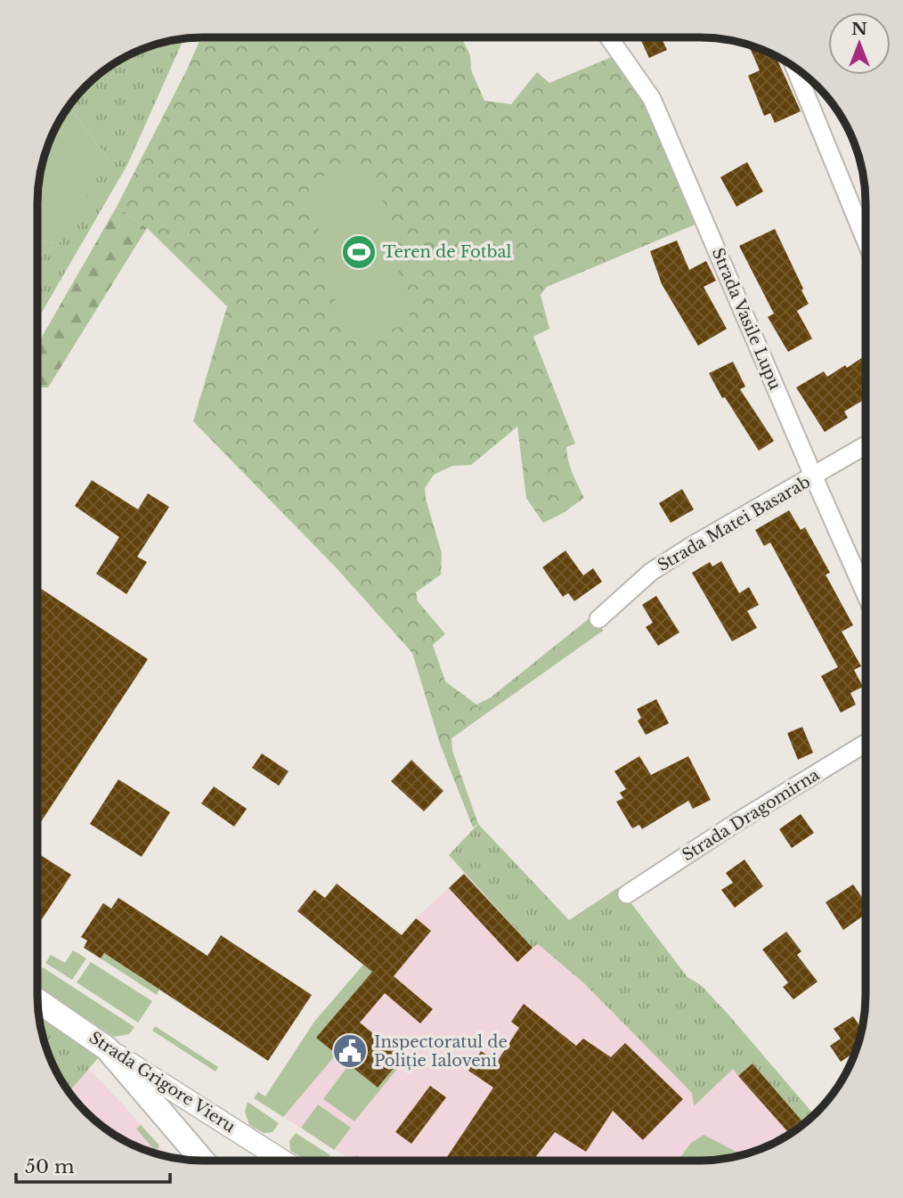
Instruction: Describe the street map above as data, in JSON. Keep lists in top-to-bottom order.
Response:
{
  "streets": {
    "main road": ["Strada Grigore Vieru"],
    "street": ["Strada Vasile Lupu", "Strada Matei Basarab", "Strada Dragomirna"]
  },
  "crossings": [
    ["Strada Vasile Lupu", "Strada Matei Basarab"]
  ],
  "places": {
    "sports": ["Teren de Fotbal"],
    "public building": ["Inspectoratul de Poliție Ialoveni"]
  },
  "scale_bar": "50 m",
  "north": "top"
}
